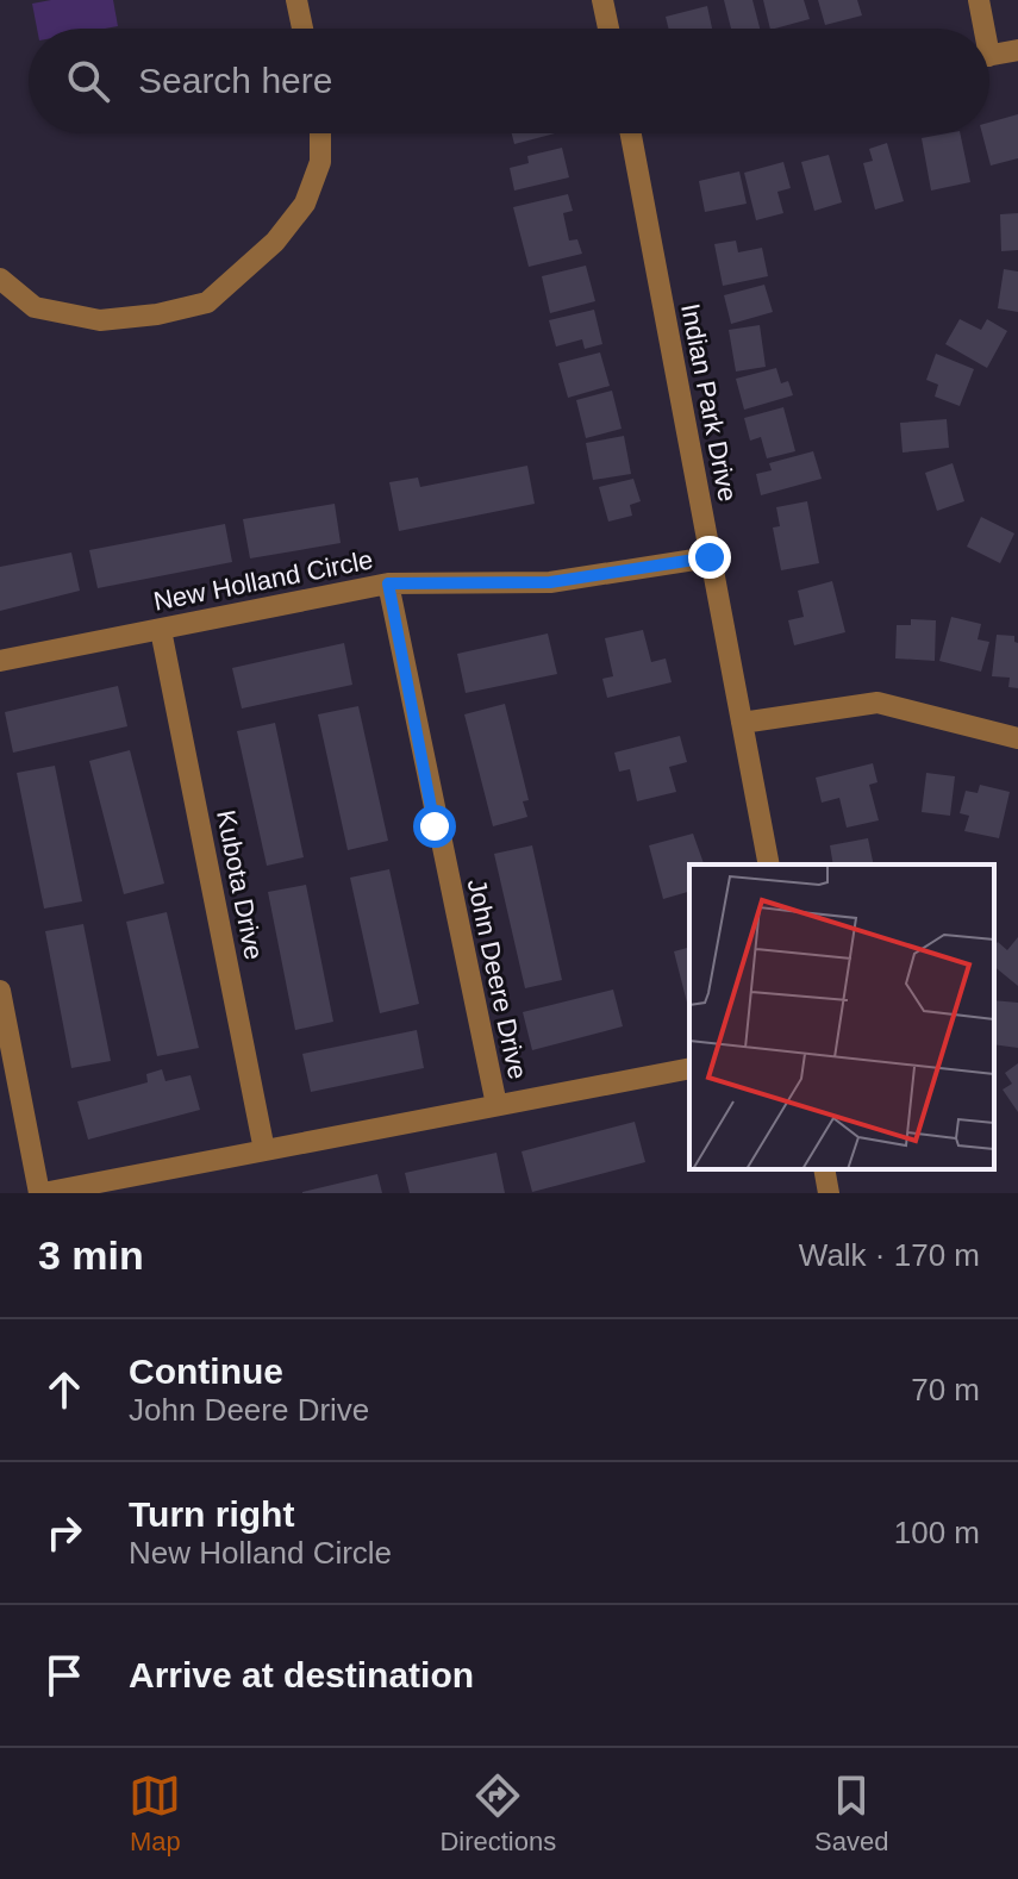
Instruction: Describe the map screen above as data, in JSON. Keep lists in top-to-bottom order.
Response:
{
  "streets": {
    "street": [
      "Indian Park Drive",
      "New Holland Circle",
      "Kubota Drive",
      "John Deere Drive"
    ]
  },
  "crossings": [
    ["Indian Park Drive", "New Holland Circle"],
    ["New Holland Circle", "Kubota Drive"],
    ["New Holland Circle", "John Deere Drive"]
  ],
  "page": {
    "search": "Search here",
    "heading": ["3 min", "Walk · 170 m"],
    "list": [
      ["Continue", "John Deere Drive", "70 m"],
      ["Turn right", "New Holland Circle", "100 m"],
      "Arrive at destination"
    ],
    "nav": ["Map", "Directions", "Saved"]
  }
}
